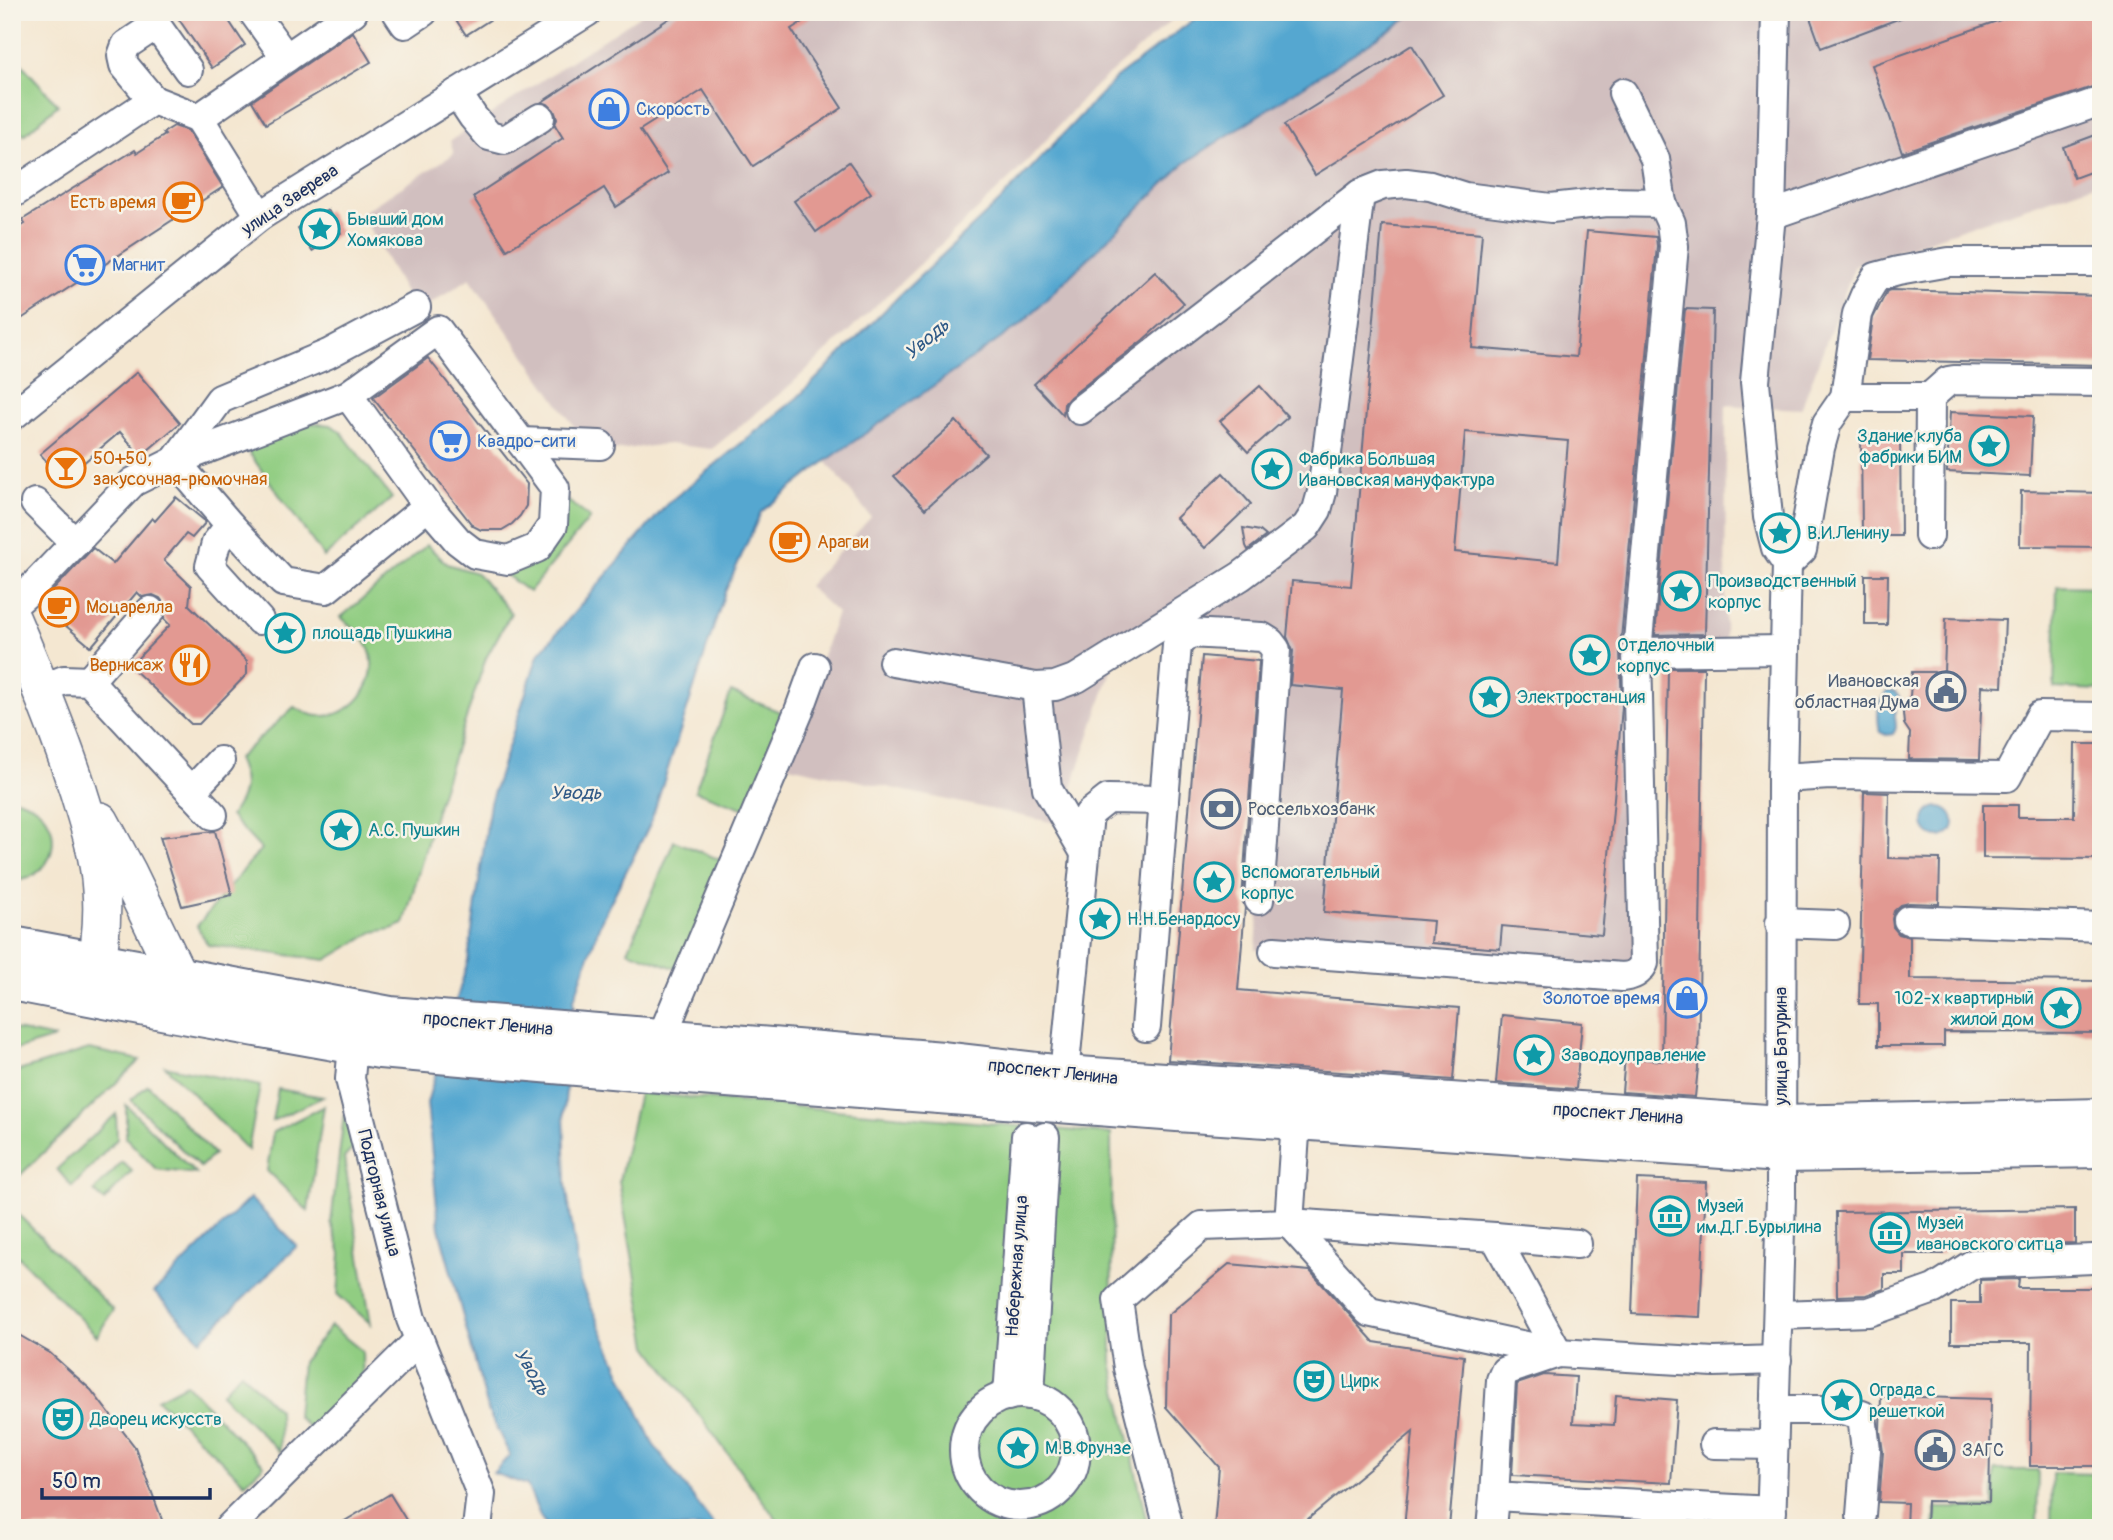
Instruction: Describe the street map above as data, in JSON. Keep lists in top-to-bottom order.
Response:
{
  "streets": {
    "highway": ["проспект Ленина"],
    "street": [
      "улица Зверева",
      "улица Батурина",
      "Подгорная улица",
      "Набережная улица"
    ]
  },
  "crossings": [
    ["проспект Ленина", "улица Батурина"],
    ["проспект Ленина", "Подгорная улица"]
  ],
  "water": ["Уводь"],
  "places": {
    "shop": ["Скорость", "Золотое время"],
    "cafe": ["Есть время", "Арагви", "Моцарелла"],
    "place": [
      "Бывший дом Хомякова",
      "Здание клуба фабрики БИМ",
      "Фабрика Большая Ивановская мануфактура",
      "В.И.Ленину",
      "Производственный корпус",
      "площадь Пушкина",
      "Отделочный корпус",
      "Электростанция",
      "А.C. Пушкин",
      "Вспомогательный корпус",
      "Н.Н.Бенардосу",
      "102-х квартирный жилой дом",
      "Заводоуправление",
      "Ограда с решеткой",
      "М.В.Фрунзе"
    ],
    "supermarket": ["Магнит", "Квадро-сити"],
    "bar": ["50+50, закусочная-рюмочная"],
    "restaurant": ["Вернисаж"],
    "public building": ["Ивановская областная Дума", "ЗАГС"],
    "bank": ["Россельхозбанк"],
    "museum": ["Музей им.Д.Г.Бурылина", "Музей ивановского ситца"],
    "theatre": ["Цирк", "Дворец искусств"]
  },
  "scale_bar": "50 m"
}
